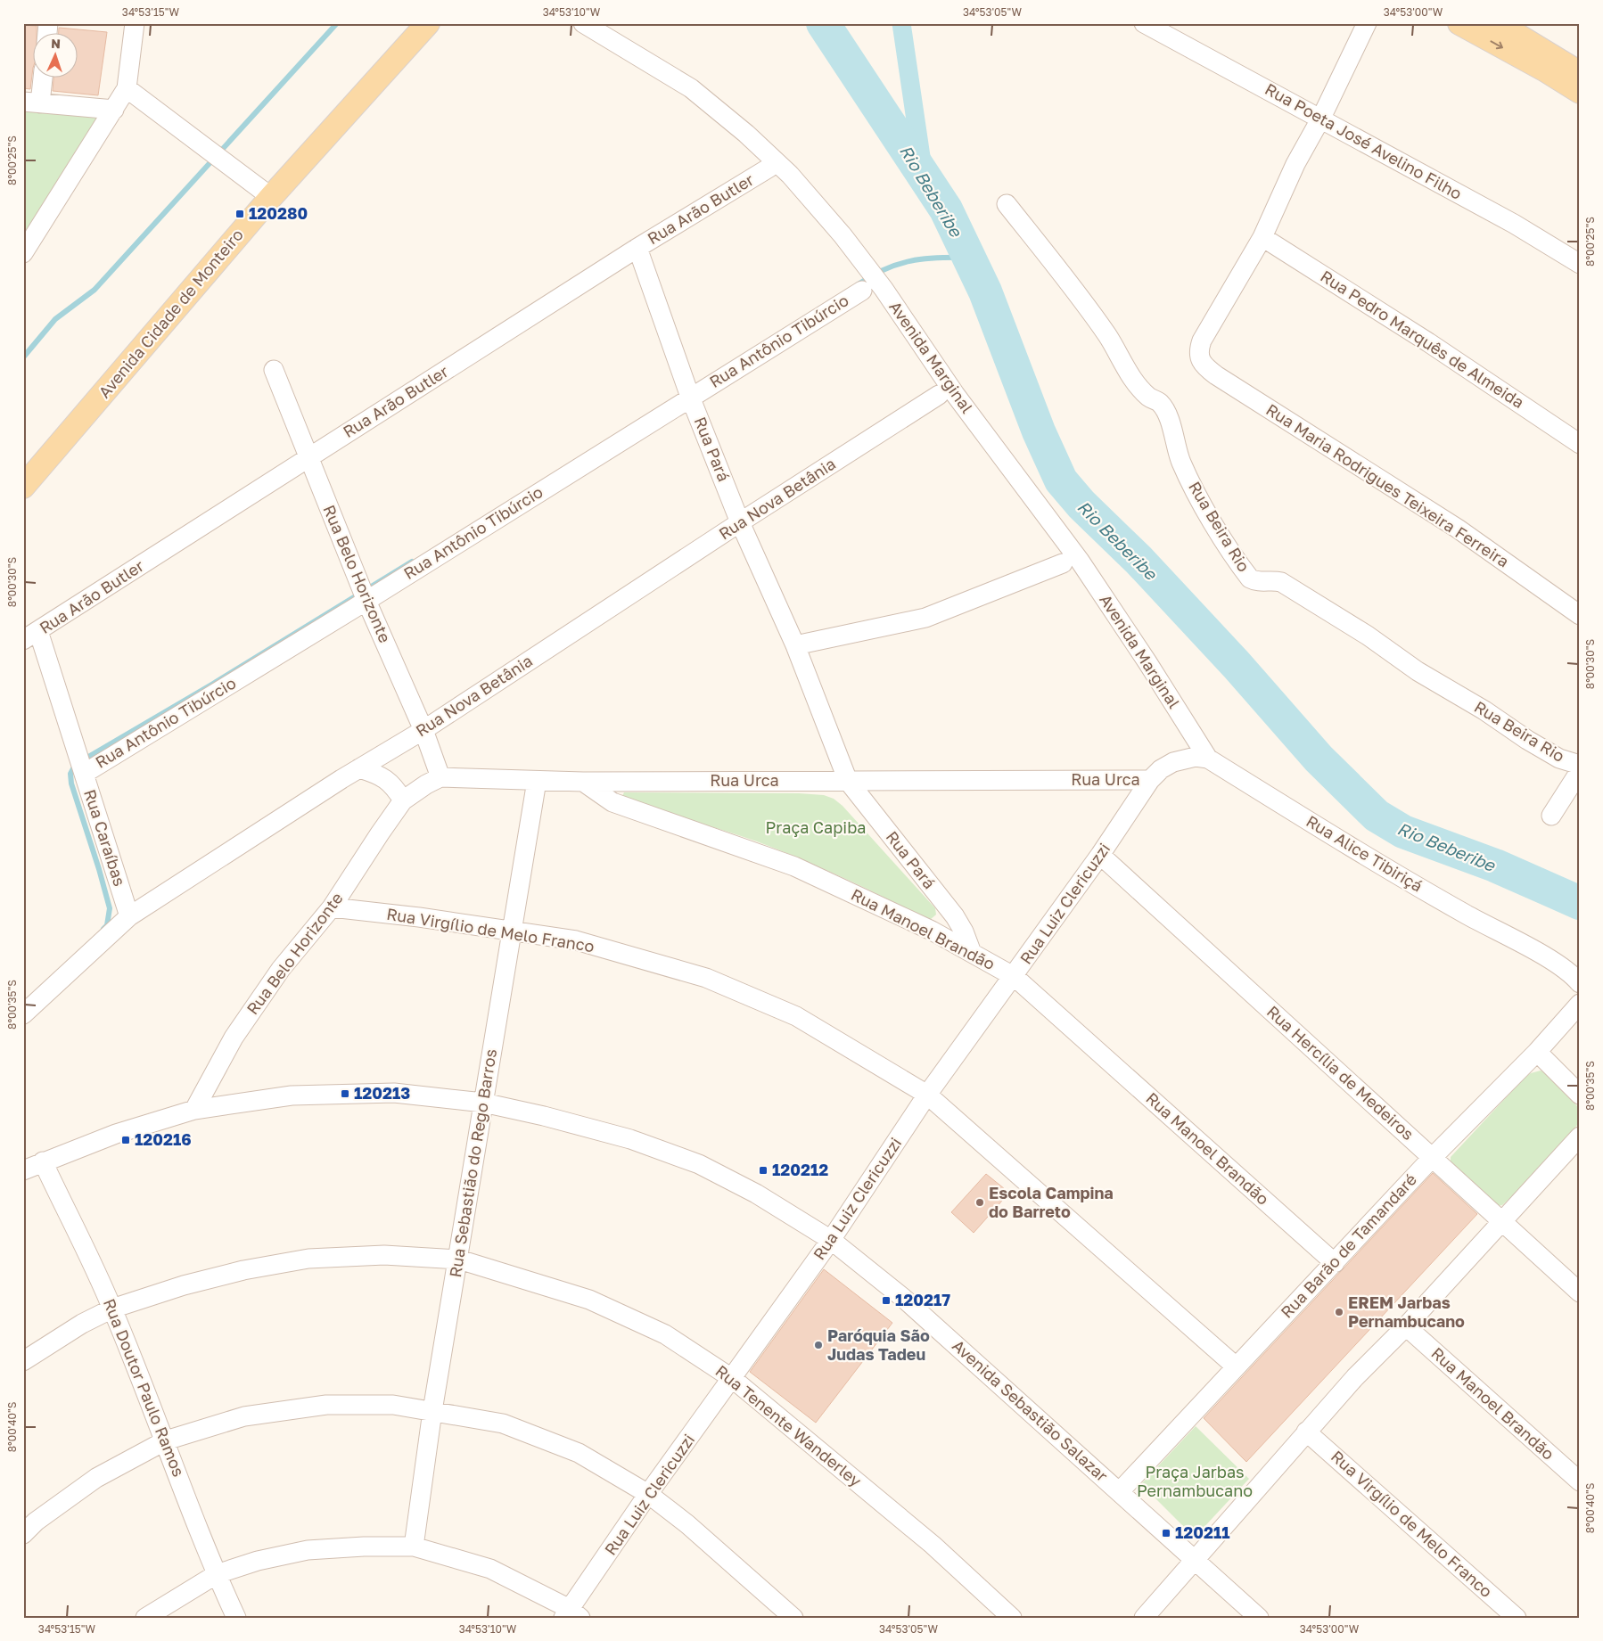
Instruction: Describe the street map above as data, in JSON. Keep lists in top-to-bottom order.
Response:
{
  "streets": {
    "main road": ["Avenida Cidade de Monteiro"],
    "street": [
      "Rua Poeta José Avelino Filho",
      "Rua Arão Butler",
      "Rua Pedro Marquês de Almeida",
      "Rua Antônio Tibúrcio",
      "Avenida Marginal",
      "Rua Pará",
      "Rua Maria Rodrigues Teixeira Ferreira",
      "Rua Nova Betânia",
      "Rua Beira Rio",
      "Rua Belo Horizonte",
      "Rua Urca",
      "Rua Caraíbas",
      "Rua Alice Tibiriçá",
      "Rua Luiz Clericuzzi",
      "Rua Manoel Brandão",
      "Rua Virgílio de Melo Franco",
      "Rua Hercília de Medeiros",
      "Rua Sebastião do Rego Barros",
      "Rua Barão de Tamandaré",
      "Rua Doutor Paulo Ramos",
      "Avenida Sebastião Salazar",
      "Rua Tenente Wanderley"
    ]
  },
  "crossings": [
    ["Rua Arão Butler", "Rua Pará"],
    ["Rua Arão Butler", "Rua Belo Horizonte"],
    ["Rua Arão Butler", "Rua Caraíbas"],
    ["Rua Pedro Marquês de Almeida", "Rua Maria Rodrigues Teixeira Ferreira"],
    ["Rua Antônio Tibúrcio", "Rua Pará"],
    ["Rua Antônio Tibúrcio", "Rua Belo Horizonte"],
    ["Rua Antônio Tibúrcio", "Rua Caraíbas"],
    ["Avenida Marginal", "Rua Alice Tibiriçá"],
    ["Rua Pará", "Rua Nova Betânia"],
    ["Rua Pará", "Rua Urca"],
    ["Rua Pará", "Rua Manoel Brandão"],
    ["Rua Nova Betânia", "Rua Belo Horizonte"],
    ["Rua Nova Betânia", "Rua Caraíbas"],
    ["Rua Belo Horizonte", "Rua Urca"],
    ["Rua Belo Horizonte", "Rua Virgílio de Melo Franco"],
    ["Rua Belo Horizonte", "Avenida Sebastião Salazar"],
    ["Rua Urca", "Rua Luiz Clericuzzi"],
    ["Rua Urca", "Rua Manoel Brandão"],
    ["Rua Urca", "Rua Sebastião do Rego Barros"],
    ["Rua Luiz Clericuzzi", "Rua Manoel Brandão"],
    ["Rua Luiz Clericuzzi", "Rua Virgílio de Melo Franco"],
    ["Rua Luiz Clericuzzi", "Rua Hercília de Medeiros"],
    ["Rua Luiz Clericuzzi", "Avenida Sebastião Salazar"],
    ["Rua Luiz Clericuzzi", "Rua Tenente Wanderley"],
    ["Rua Manoel Brandão", "Rua Barão de Tamandaré"],
    ["Rua Virgílio de Melo Franco", "Rua Sebastião do Rego Barros"],
    ["Rua Virgílio de Melo Franco", "Rua Barão de Tamandaré"],
    ["Rua Hercília de Medeiros", "Rua Barão de Tamandaré"],
    ["Rua Sebastião do Rego Barros", "Avenida Sebastião Salazar"],
    ["Rua Sebastião do Rego Barros", "Rua Tenente Wanderley"],
    ["Rua Barão de Tamandaré", "Avenida Sebastião Salazar"],
    ["Rua Doutor Paulo Ramos", "Avenida Sebastião Salazar"],
    ["Rua Doutor Paulo Ramos", "Rua Tenente Wanderley"]
  ],
  "water": ["Rio Beberibe"],
  "parks": ["Praça Capiba", "Praça Jarbas Pernambucano"],
  "places": {
    "transit": [
      "120280",
      "120213",
      "120216",
      "120212",
      "120217",
      "120211"
    ],
    "other": ["Escola Campina do Barreto", "EREM Jarbas Pernambucano", "Paróquia São Judas Tadeu"]
  },
  "north": "top",
  "coordinates": [
    "34°53'15\"W",
    "34°53'10\"W",
    "34°53'05\"W",
    "34°53'00\"W",
    "8°00'25\"S",
    "8°00'30\"S",
    "8°00'35\"S",
    "8°00'40\"S"
  ]
}
